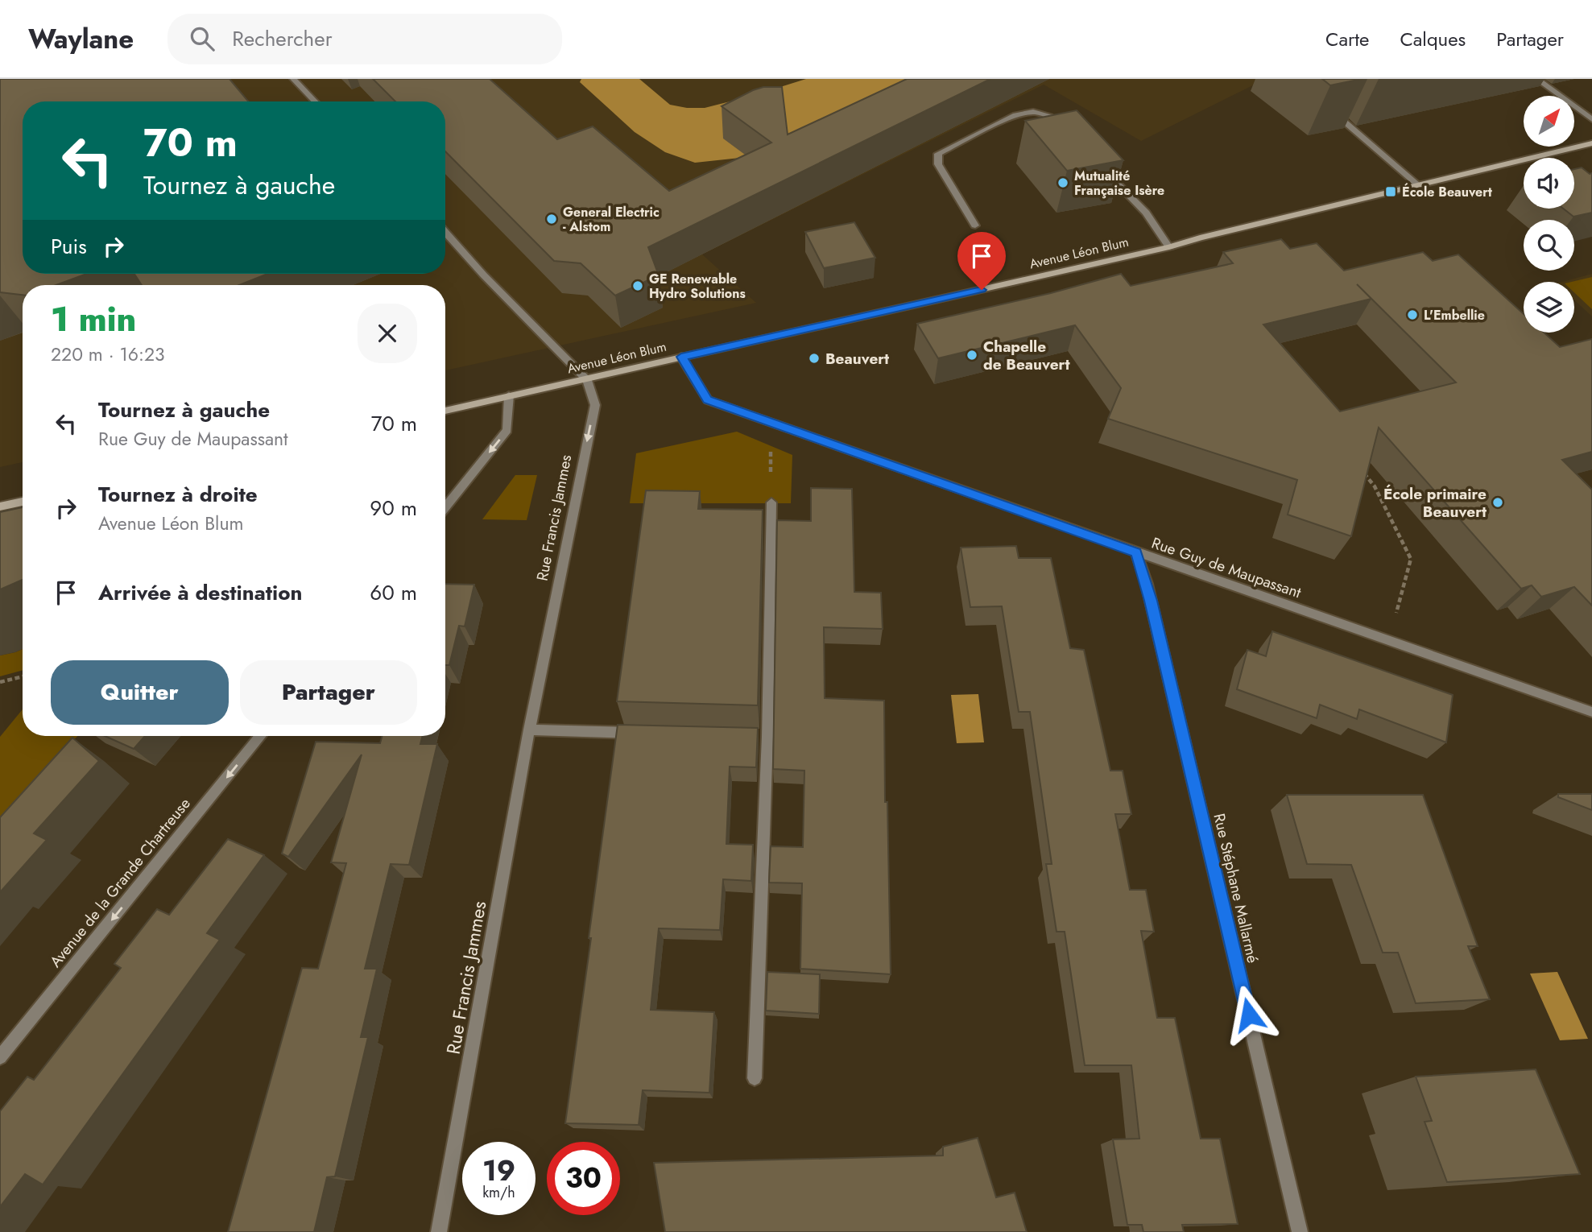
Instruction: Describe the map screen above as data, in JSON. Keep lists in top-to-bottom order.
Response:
{
  "streets": {
    "street": [
      "Avenue Léon Blum",
      "Rue Francis Jammes",
      "Rue Guy de Maupassant",
      "Avenue de la Grande Chartreuse",
      "Rue Stéphane Mallarmé"
    ]
  },
  "crossings": [
    ["Avenue Léon Blum", "Rue Francis Jammes"],
    ["Avenue Léon Blum", "Rue Guy de Maupassant"],
    ["Rue Guy de Maupassant", "Rue Stéphane Mallarmé"]
  ],
  "one_way": ["Rue Francis Jammes", "Avenue de la Grande Chartreuse"],
  "places": {
    "other": [
      "Mutualité Française Isère",
      "General Electric - Alstom",
      "GE Renewable Hydro Solutions",
      "L'Embellie",
      "Chapelle de Beauvert",
      "Beauvert",
      "École primaire Beauvert"
    ],
    "transit": ["École Beauvert"]
  },
  "north": "top right",
  "page": {
    "header": "Waylane",
    "search": "Rechercher",
    "nav": ["Carte", "Calques", "Partager"],
    "turn": ["70 m", "Tournez à gauche"],
    "then": "Puis",
    "heading": ["1 min", "220 m · 16:23"],
    "list": [
      {
        "name": "Tournez à gauche",
        "note": "Rue Guy de Maupassant",
        "value": "70 m"
      },
      {
        "name": "Tournez à droite",
        "note": "Avenue Léon Blum",
        "value": "90 m"
      },
      {
        "name": "Arrivée à destination",
        "value": "60 m"
      }
    ],
    "buttons": ["Quitter", "Partager"],
    "speed": "19 km/h",
    "limit": "30"
  }
}
